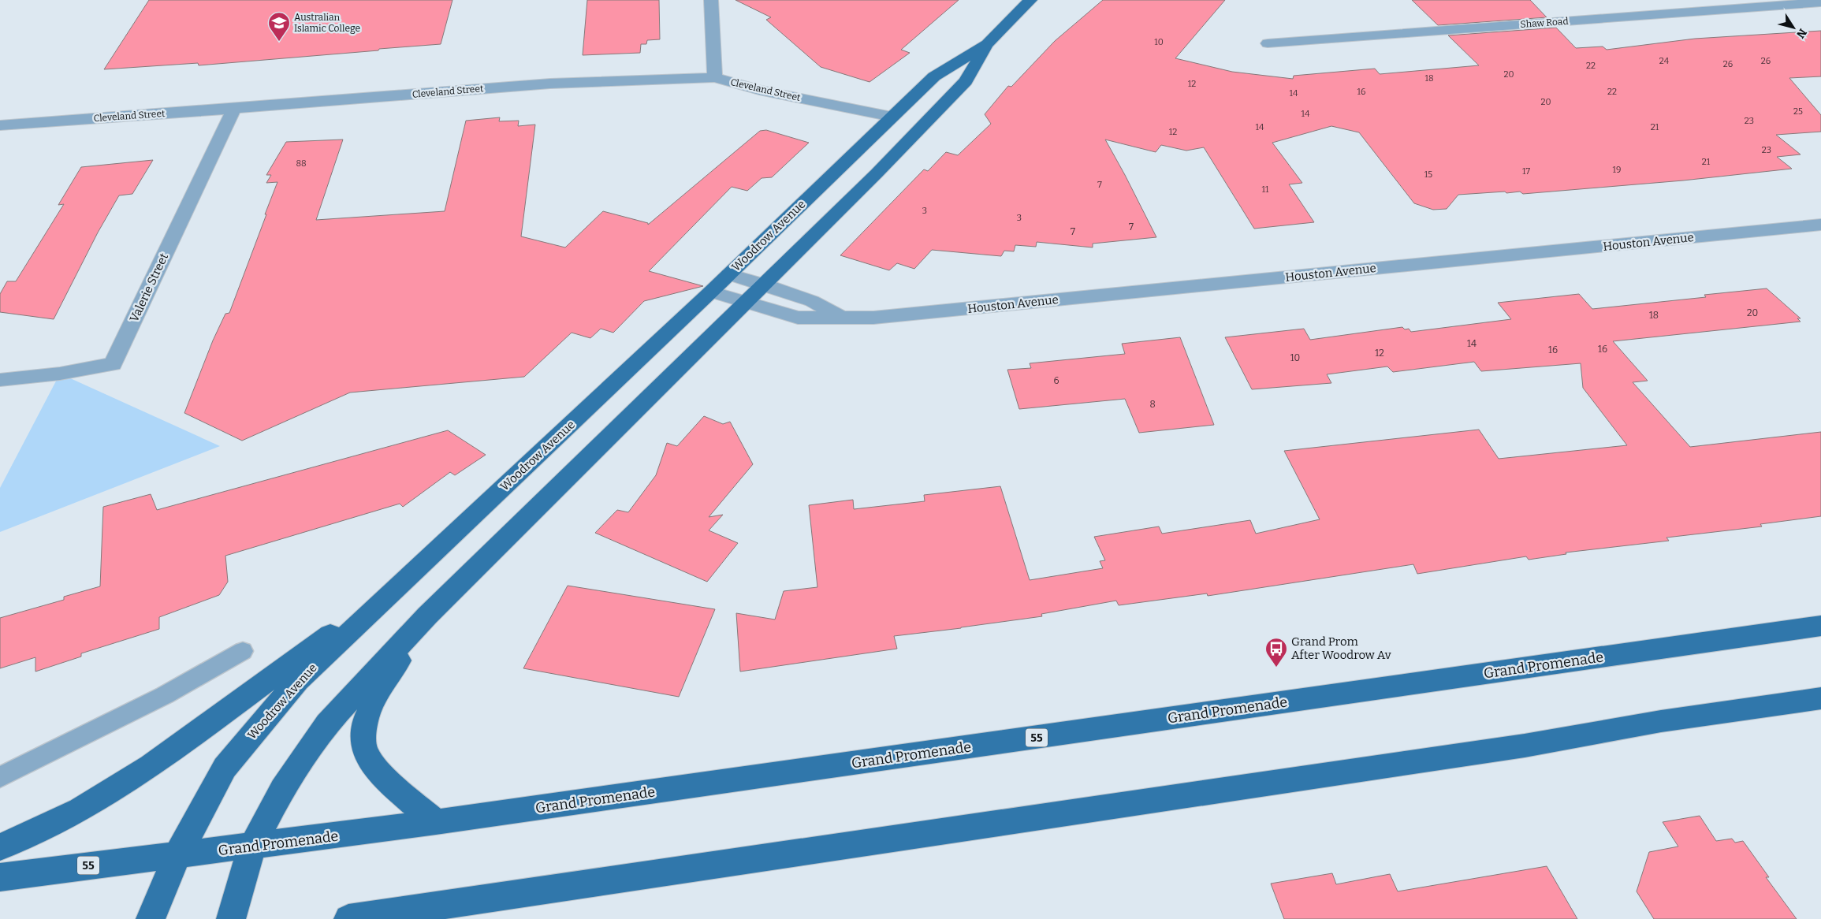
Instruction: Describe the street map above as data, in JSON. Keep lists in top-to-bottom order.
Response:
{
  "streets": {
    "main road": ["Woodrow Avenue", "Grand Promenade", "55"],
    "street": [
      "Shaw Road",
      "Cleveland Street",
      "Houston Avenue",
      "Valerie Street"
    ]
  },
  "crossings": [
    ["Cleveland Street", "Woodrow Avenue"],
    ["Cleveland Street", "Valerie Street"],
    ["Woodrow Avenue", "Houston Avenue"],
    ["Woodrow Avenue", "Grand Promenade"]
  ],
  "places": {
    "school or university": ["Australian Islamic College"],
    "bus stop": ["Grand Prom After Woodrow Av"]
  },
  "house_numbers": [
    "10",
    "24",
    "26",
    "26",
    "22",
    "20",
    "18",
    "12",
    "16",
    "22",
    "14",
    "20",
    "25",
    "14",
    "23",
    "14",
    "21",
    "12",
    "23",
    "21",
    "88",
    "19",
    "17",
    "15",
    "7",
    "11",
    "3",
    "3",
    "7",
    "7",
    "20",
    "18",
    "14",
    "16",
    "16",
    "12",
    "10",
    "6",
    "8"
  ],
  "north": "bottom right"
}
